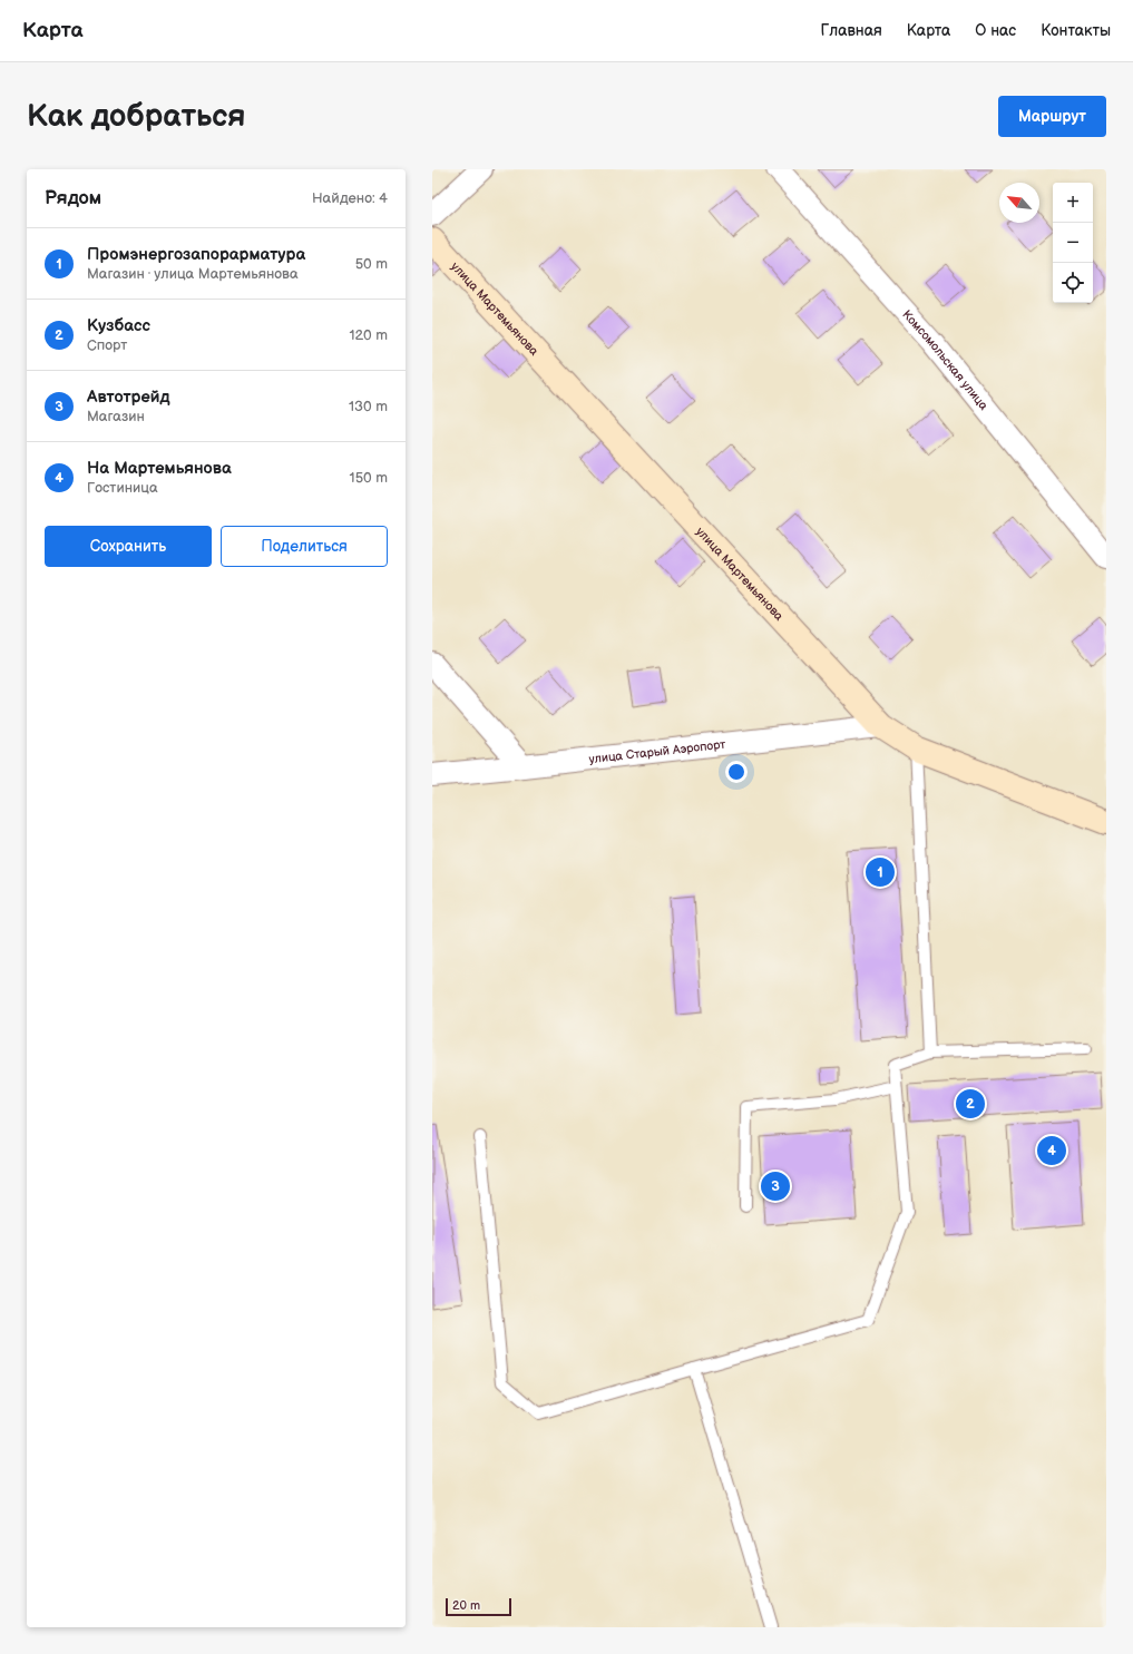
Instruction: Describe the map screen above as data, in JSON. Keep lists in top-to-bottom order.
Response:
{
  "streets": {
    "street": ["улица Мартемьянова", "Комсомольская улица", "улица Старый Аэропорт"]
  },
  "crossings": [
    ["улица Мартемьянова", "улица Старый Аэропорт"]
  ],
  "scale_bar": "20 m",
  "north": "top left",
  "page": {
    "header": "Карта",
    "nav": [
      "Главная",
      "Карта",
      "О нас",
      "Контакты"
    ],
    "buttons": [
      "Маршрут",
      ["Сохранить", "Поделиться"]
    ],
    "title": "Как добраться",
    "heading": ["Рядом", "Найдено: 4"],
    "map_buttons": ["+", "−"],
    "list": [
      {
        "mark": "1",
        "name": "Промэнергозапорарматура",
        "note": "Магазин · улица Мартемьянова",
        "value": "50 m"
      },
      {
        "mark": "2",
        "name": "Кузбасс",
        "note": "Спорт",
        "value": "120 m"
      },
      {
        "mark": "3",
        "name": "Автотрейд",
        "note": "Магазин",
        "value": "130 m"
      },
      {
        "mark": "4",
        "name": "На Мартемьянова",
        "note": "Гостиница",
        "value": "150 m"
      }
    ],
    "pins": [
      "1",
      "2",
      "4",
      "3"
    ],
    "scale": "20 m"
  }
}
